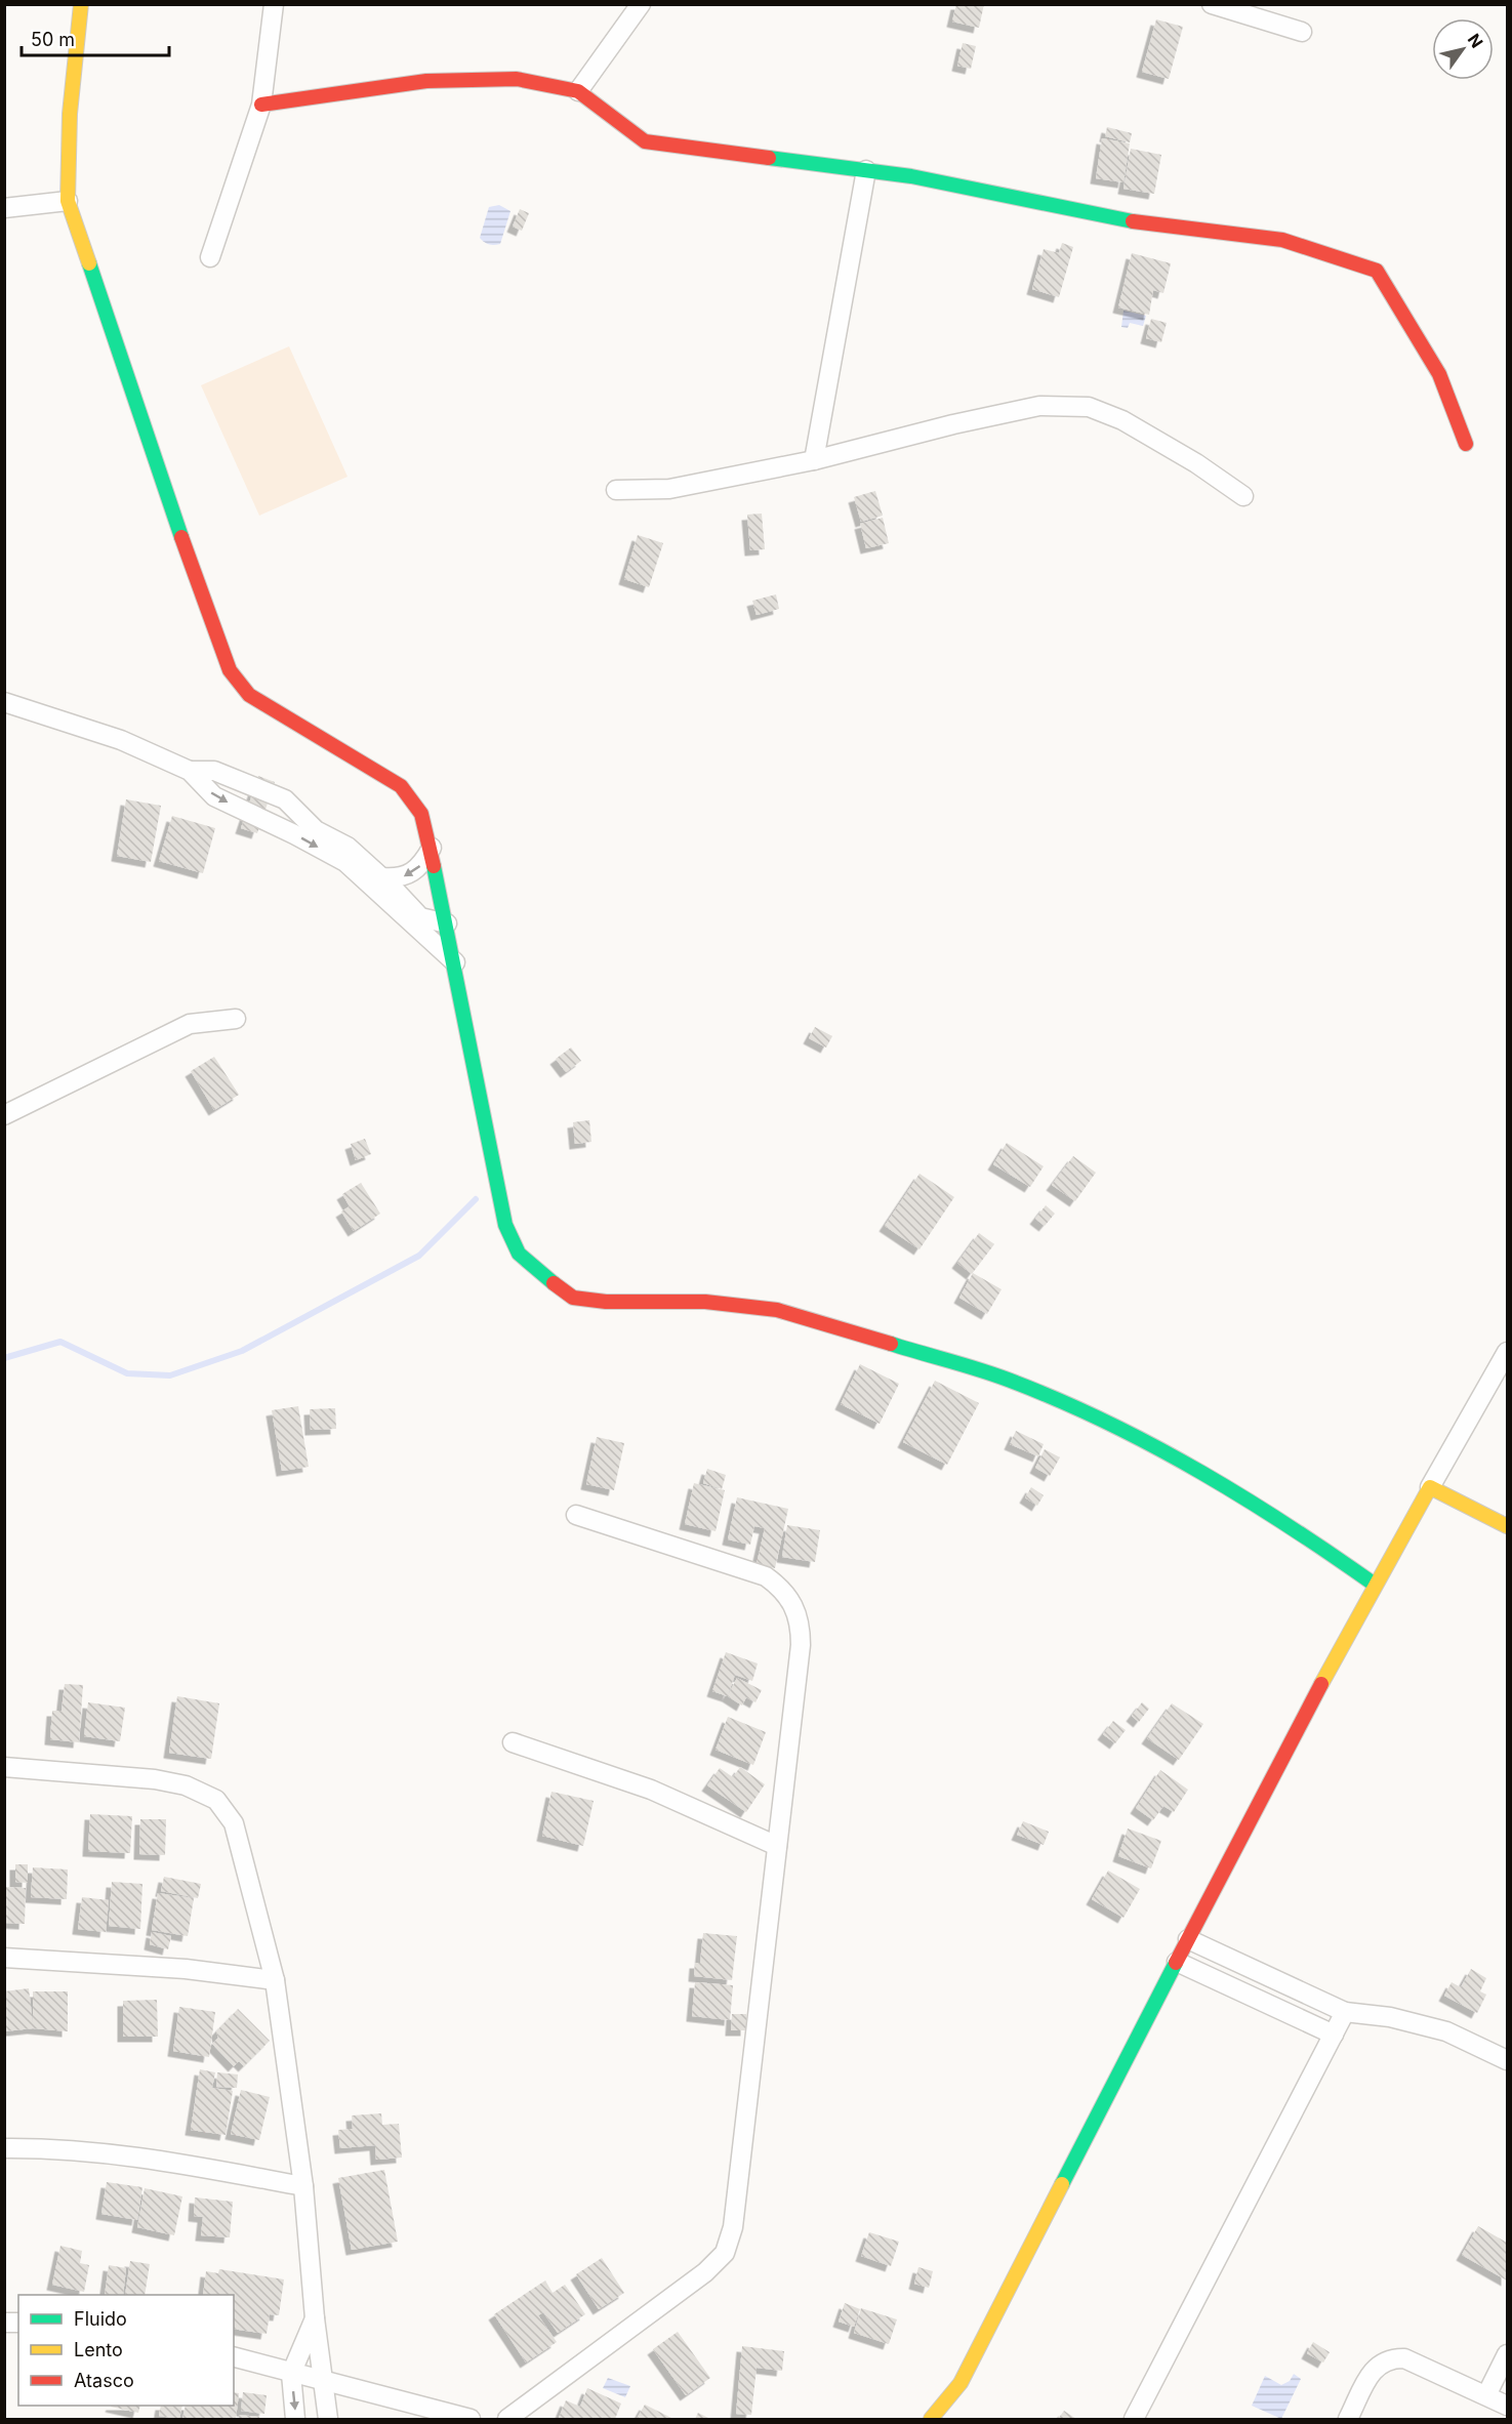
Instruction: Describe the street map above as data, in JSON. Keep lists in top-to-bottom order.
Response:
{
  "legend": ["Fluido", "Lento", "Atasco"],
  "scale_bar": "50 m",
  "north": "top right"
}
